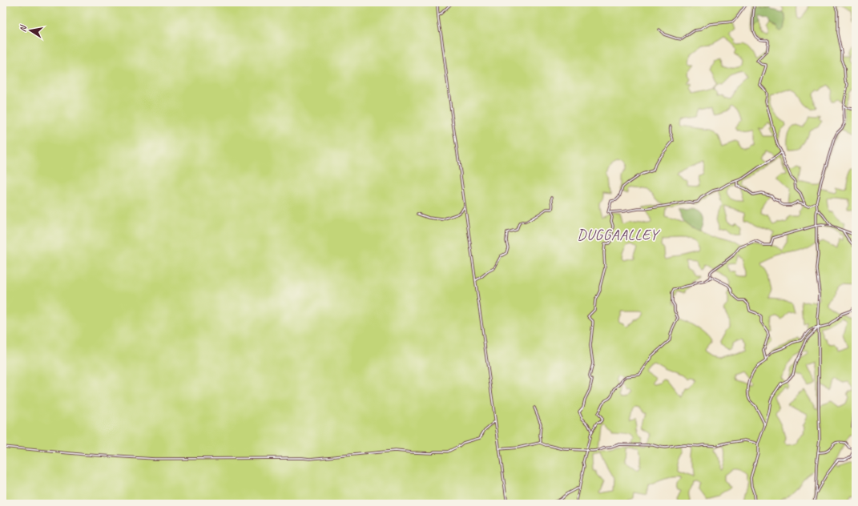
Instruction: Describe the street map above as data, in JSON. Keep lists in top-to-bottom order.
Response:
{
  "districts": ["DUGGAALLEY"],
  "north": "left"
}
